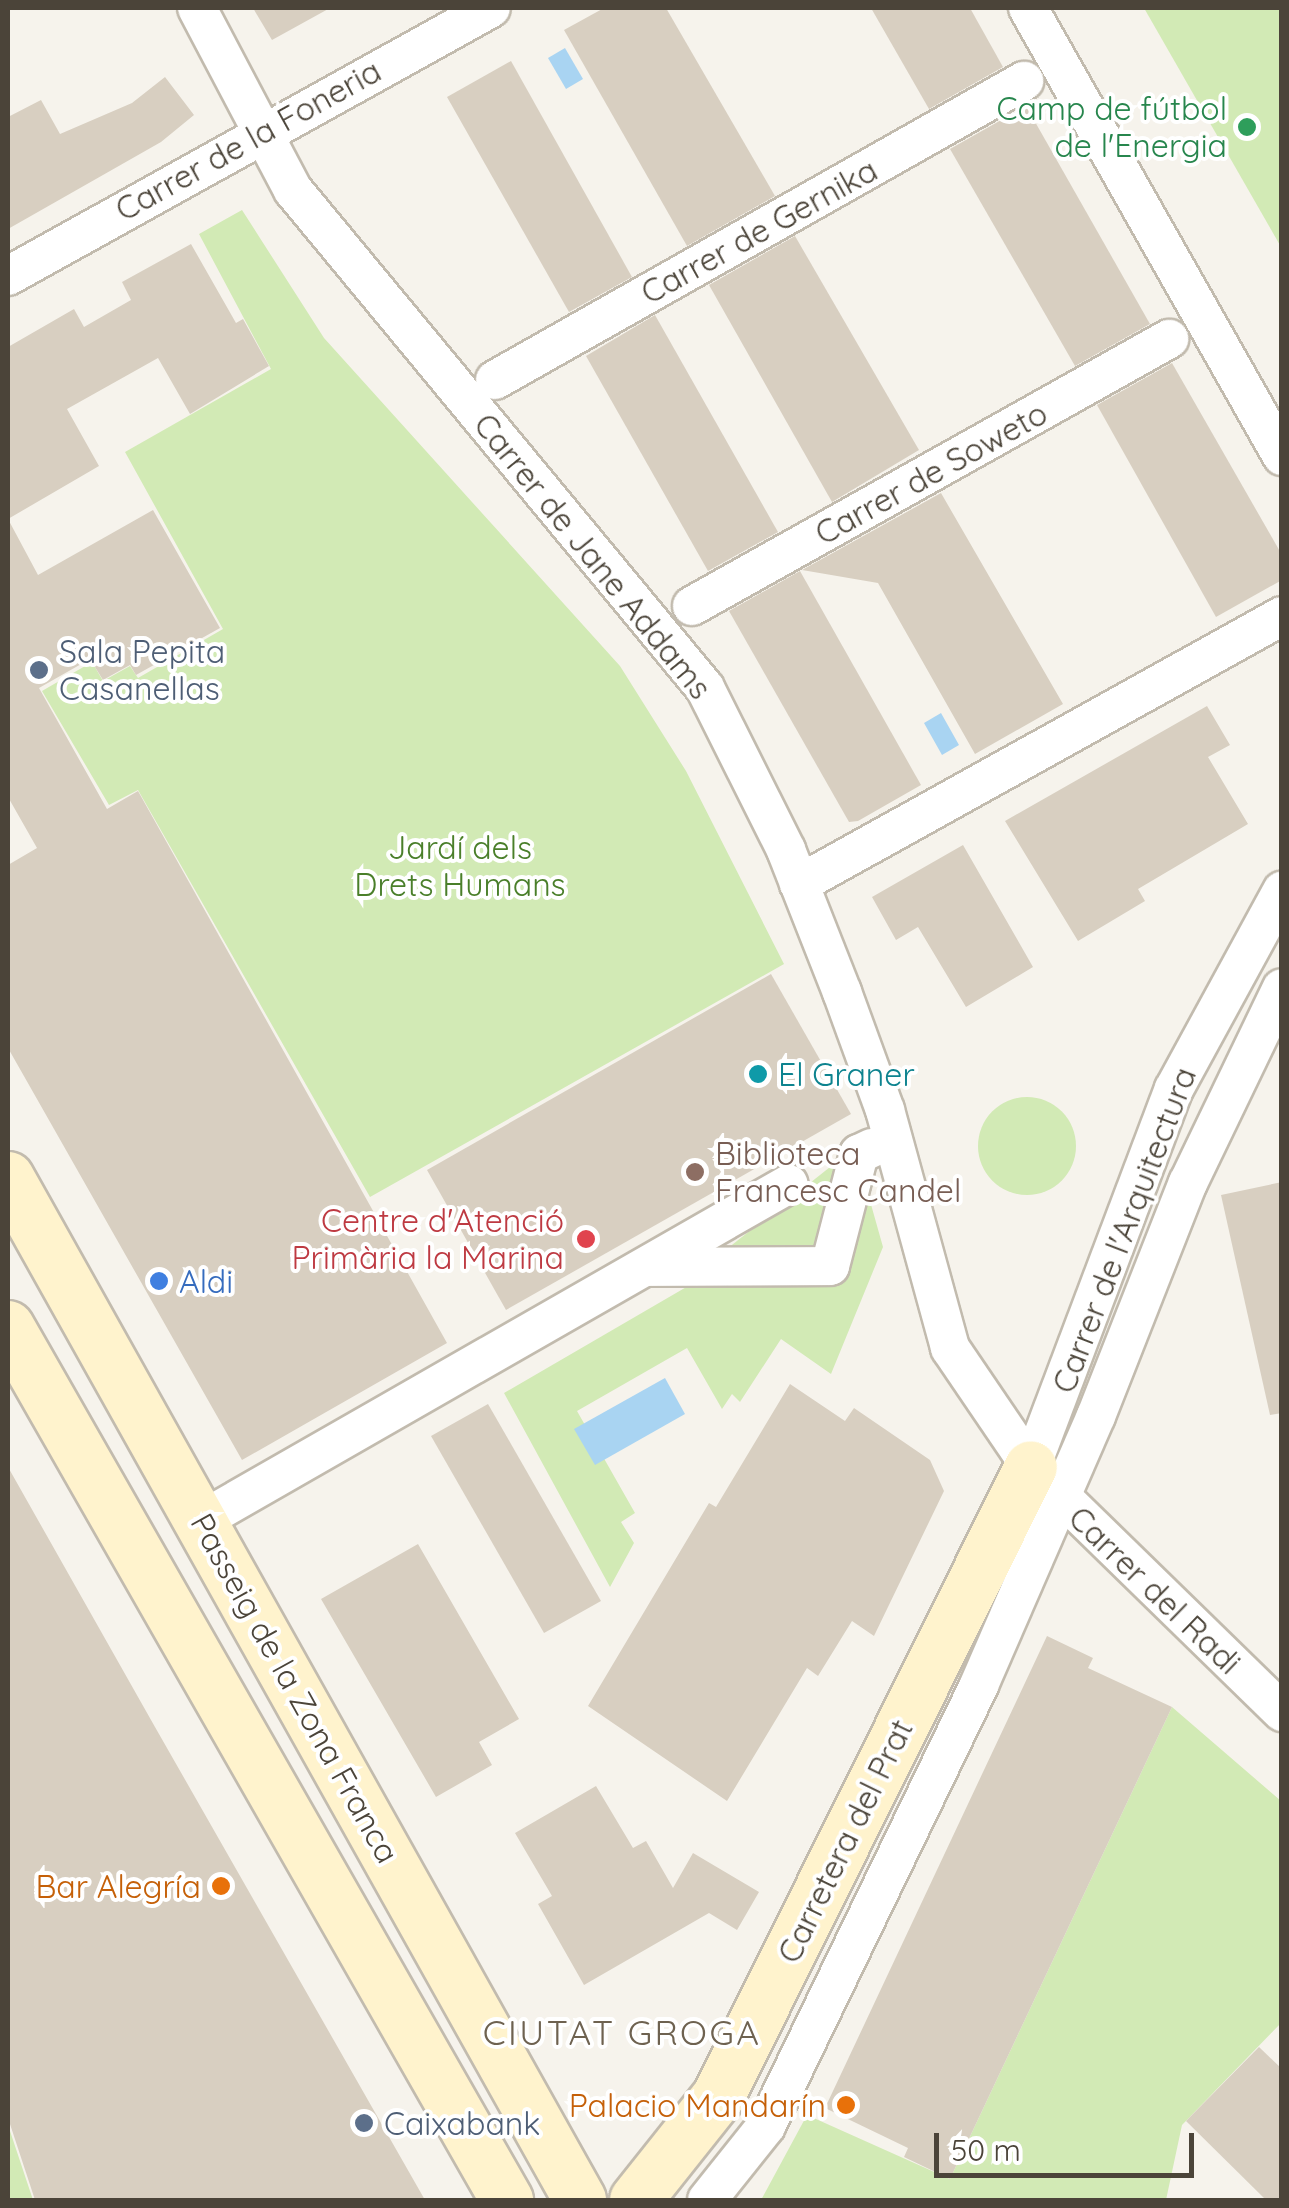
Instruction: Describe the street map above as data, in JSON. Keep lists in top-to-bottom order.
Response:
{
  "streets": {
    "main road": ["Passeig de la Zona Franca", "Carretera del Prat"],
    "street": [
      "Carrer de la Foneria",
      "Carrer de Gernika",
      "Carrer de Soweto",
      "Carrer de Jane Addams",
      "Carrer de l'Arquitectura",
      "Carrer del Radi"
    ]
  },
  "crossings": [
    ["Carrer de la Foneria", "Carrer de Jane Addams"],
    ["Carrer de Jane Addams", "Carrer de l'Arquitectura"],
    ["Carrer de Jane Addams", "Carrer del Radi"],
    ["Carrer de Jane Addams", "Carretera del Prat"],
    ["Carrer de l'Arquitectura", "Carrer del Radi"],
    ["Carrer de l'Arquitectura", "Carretera del Prat"],
    ["Carrer del Radi", "Carretera del Prat"]
  ],
  "districts": ["CIUTAT GROGA"],
  "parks": ["Jardí dels Drets Humans"],
  "places": [
    "Camp de fútbol de l'Energia",
    "Sala Pepita Casanellas",
    "El Graner",
    "Biblioteca Francesc Candel",
    "Centre d'Atenció Primària la Marina",
    "Aldi",
    "Bar Alegría",
    "Palacio Mandarín",
    "Caixabank"
  ],
  "scale_bar": "50 m"
}
